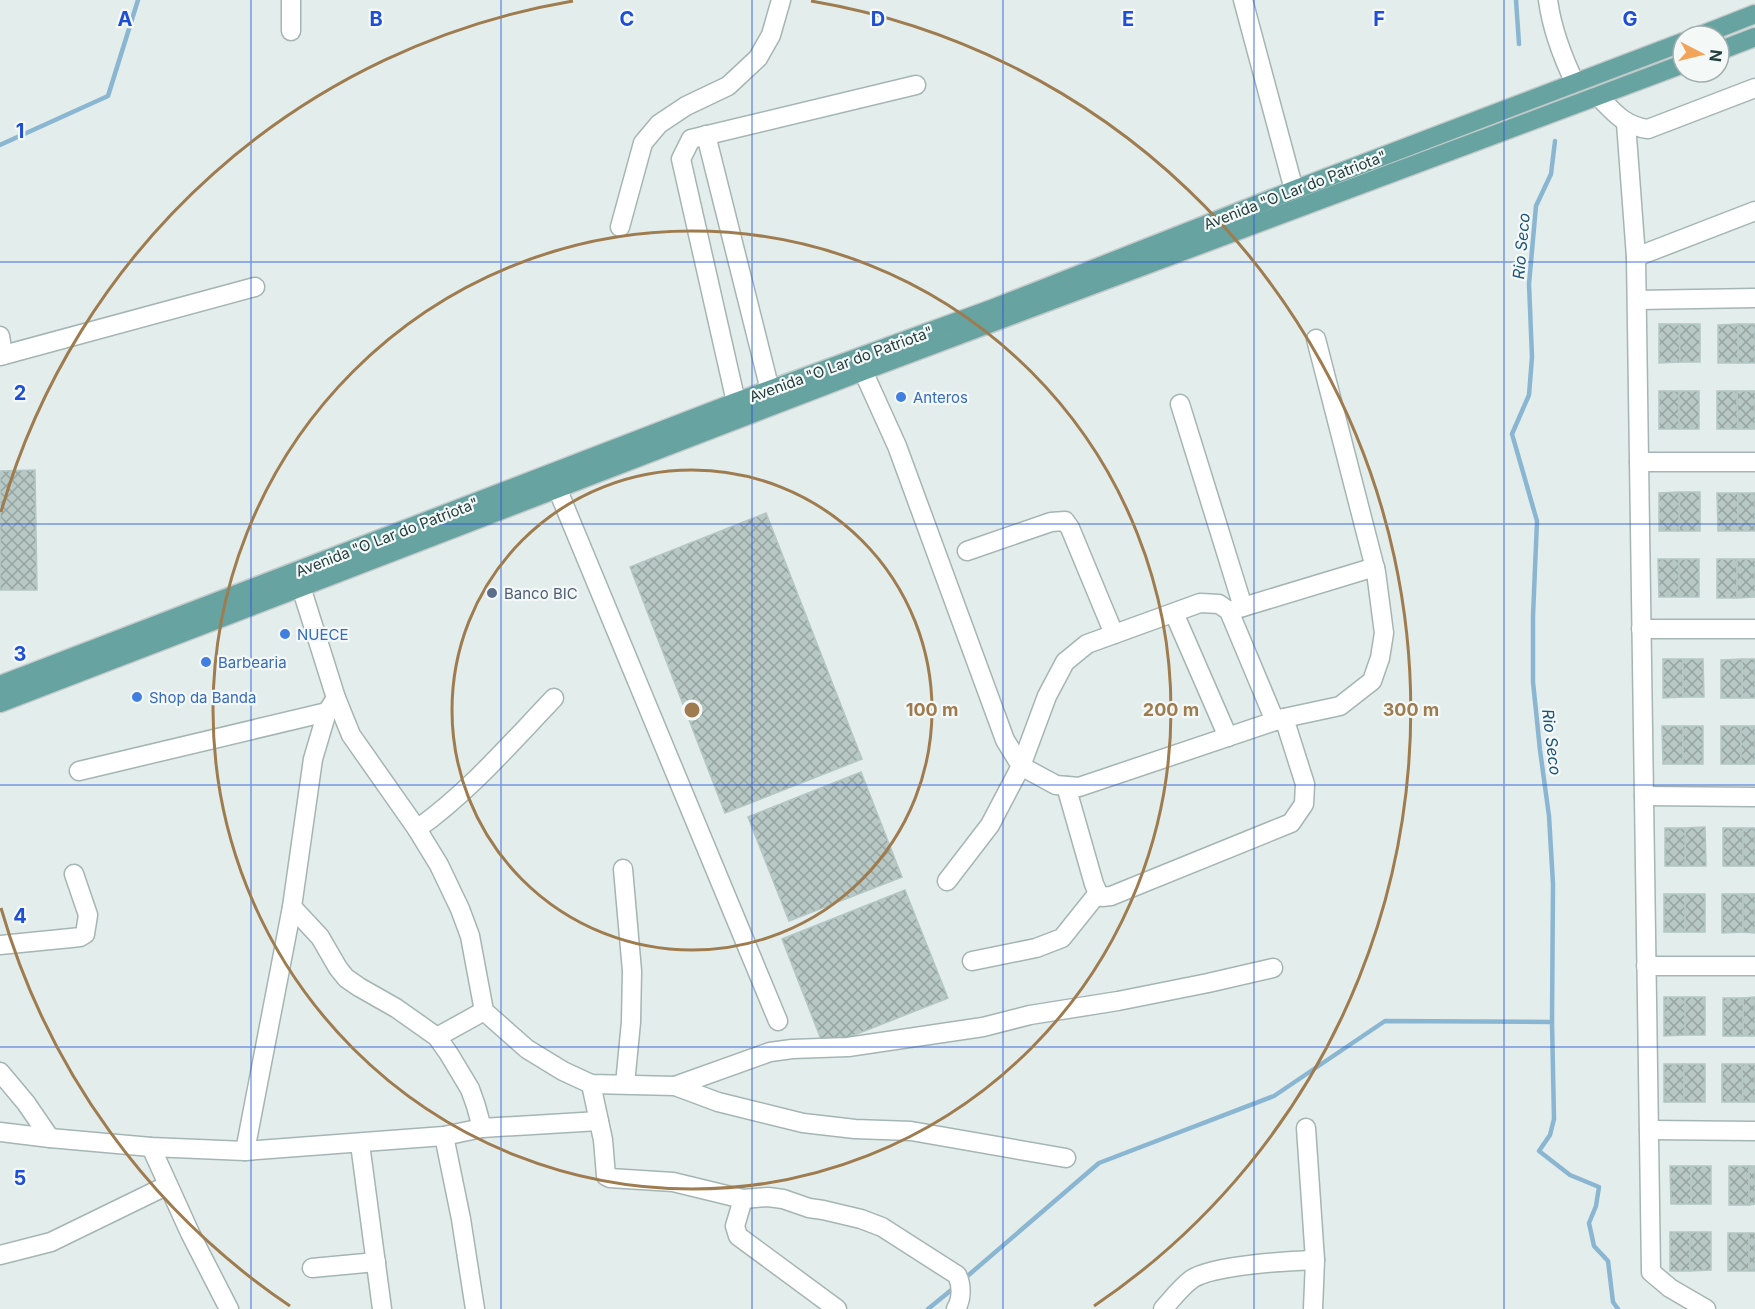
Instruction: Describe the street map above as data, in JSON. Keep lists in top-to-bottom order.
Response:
{
  "streets": {
    "main road": ["Avenida \"O Lar do Patriota\""]
  },
  "water": ["Rio Seco"],
  "places": [
    "Anteros",
    "Banco BIC",
    "NUECE",
    "Barbearia",
    "Shop da Banda"
  ],
  "north": "right",
  "grid": {
    "columns": [
      "A",
      "B",
      "C",
      "D",
      "E",
      "F",
      "G"
    ],
    "rows": [
      "1",
      "2",
      "3",
      "4",
      "5"
    ]
  },
  "rings": ["100 m", "200 m", "300 m"]
}
